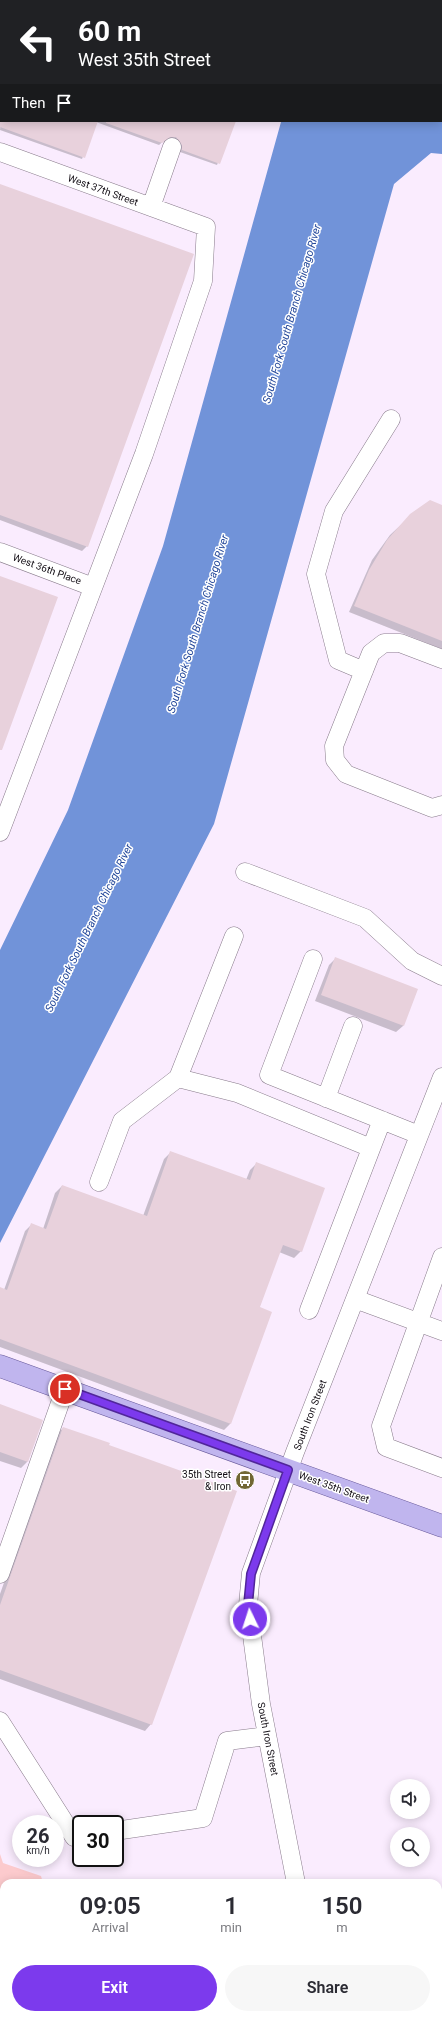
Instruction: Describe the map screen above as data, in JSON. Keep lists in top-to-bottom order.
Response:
{
  "streets": {
    "main road": ["West 35th Street"],
    "street": ["West 37th Street", "West 36th Place", "South Iron Street"]
  },
  "crossings": [
    ["West 37th Street", "West 36th Place"],
    ["South Iron Street", "West 35th Street"]
  ],
  "water": ["South Fork South Branch Chicago River"],
  "places": {
    "bus stop": ["35th Street & Iron"]
  },
  "page": {
    "turn": ["60 m", "West 35th Street"],
    "then": "Then",
    "speed": "26 km/h",
    "limit": "30",
    "eta": [
      "09:05",
      "Arrival",
      "1",
      "min",
      "150",
      "m"
    ],
    "buttons": ["Exit", "Share"]
  }
}
